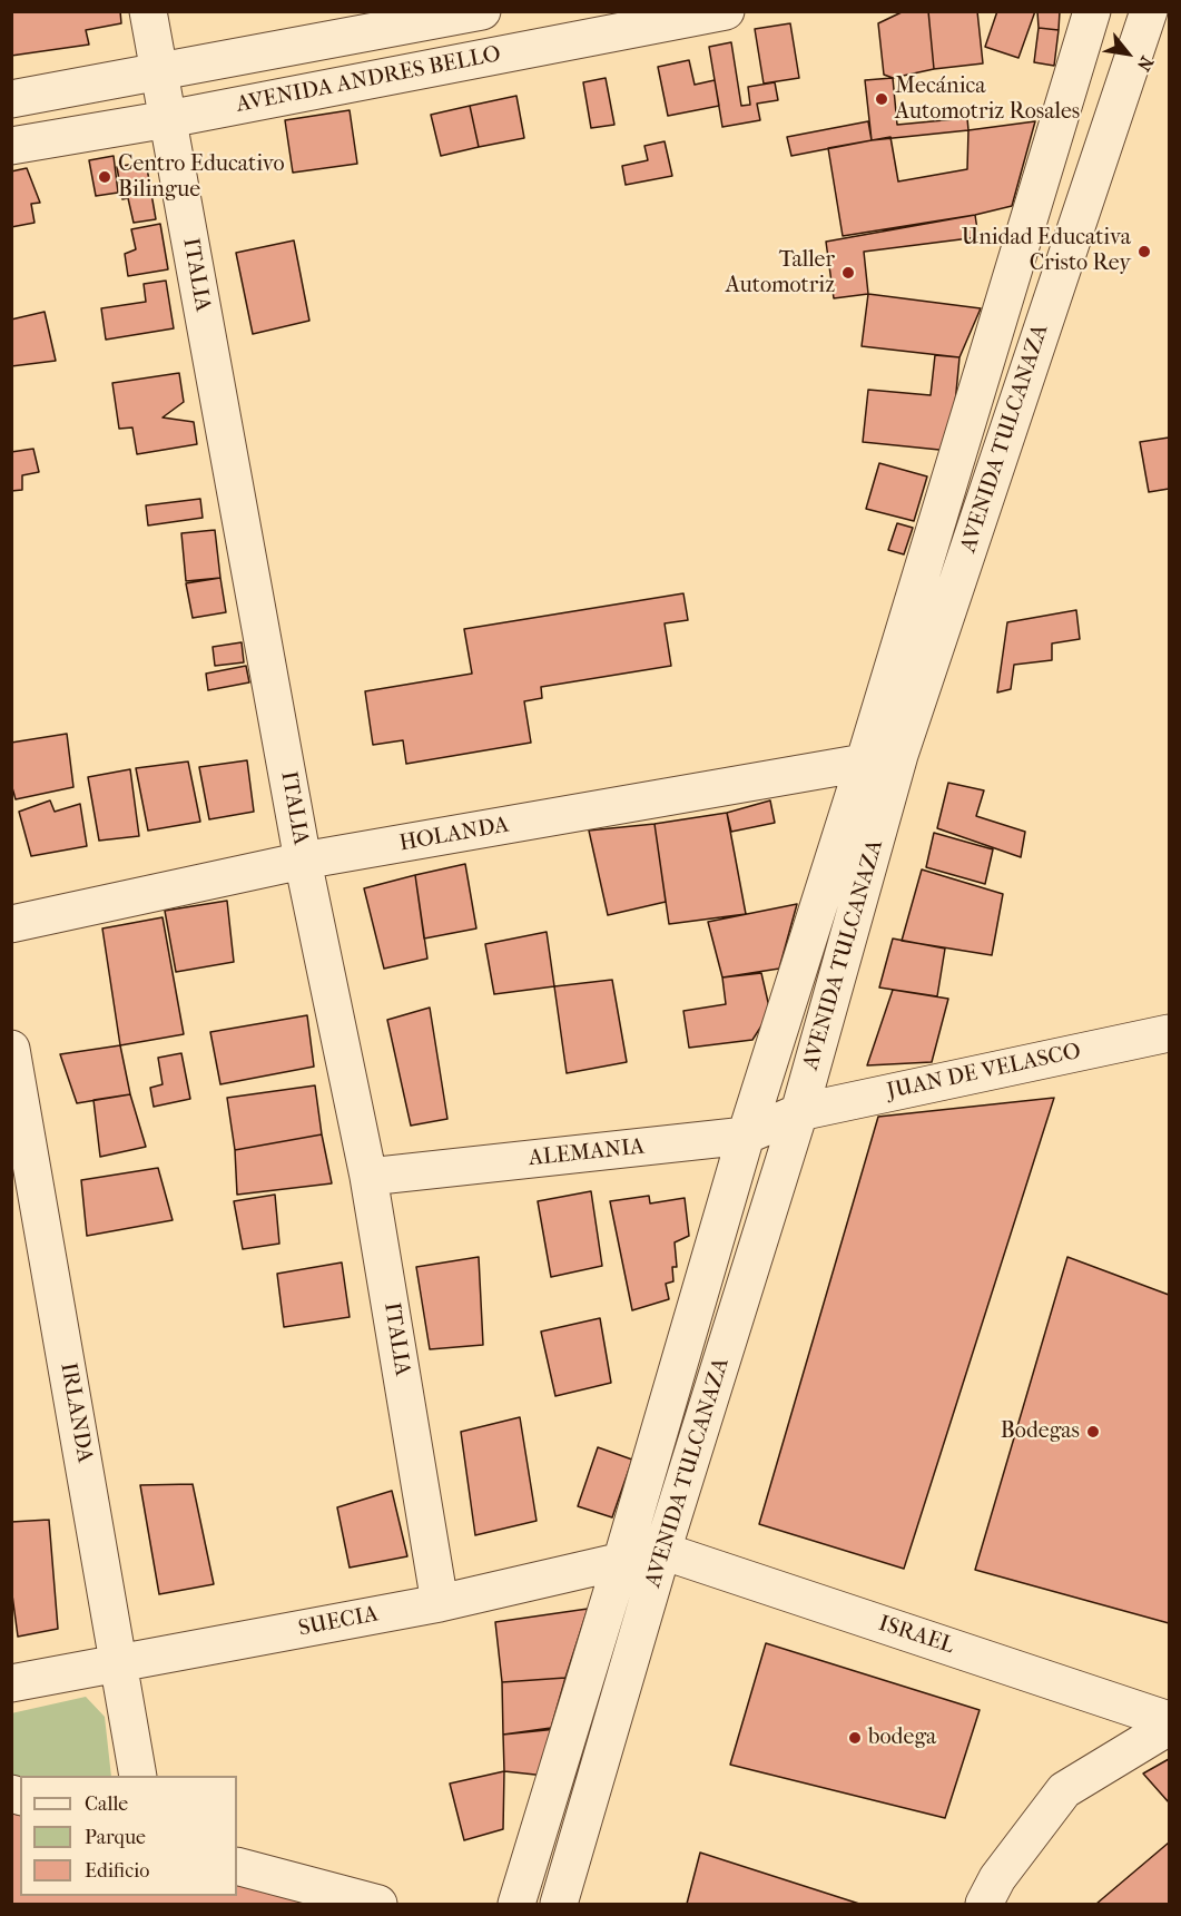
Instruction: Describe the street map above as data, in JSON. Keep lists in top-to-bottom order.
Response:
{
  "streets": {
    "street": [
      "AVENIDA ANDRES BELLO",
      "ITALIA",
      "AVENIDA TULCANAZA",
      "HOLANDA",
      "JUAN DE VELASCO",
      "ALEMANIA",
      "IRLANDA",
      "SUECIA",
      "ISRAEL"
    ]
  },
  "crossings": [
    ["AVENIDA ANDRES BELLO", "ITALIA"],
    ["ITALIA", "HOLANDA"],
    ["ITALIA", "ALEMANIA"],
    ["ITALIA", "SUECIA"],
    ["AVENIDA TULCANAZA", "HOLANDA"],
    ["AVENIDA TULCANAZA", "JUAN DE VELASCO"],
    ["AVENIDA TULCANAZA", "ALEMANIA"],
    ["AVENIDA TULCANAZA", "SUECIA"],
    ["AVENIDA TULCANAZA", "ISRAEL"],
    ["JUAN DE VELASCO", "ALEMANIA"],
    ["IRLANDA", "SUECIA"],
    ["SUECIA", "ISRAEL"]
  ],
  "places": [
    "Mecánica Automotriz Rosales",
    "Centro Educativo Bilingue",
    "Unidad Educativa Cristo Rey",
    "Taller Automotriz",
    "Bodegas",
    "bodega"
  ],
  "legend": ["Calle", "Parque", "Edificio"],
  "north": "bottom right"
}
